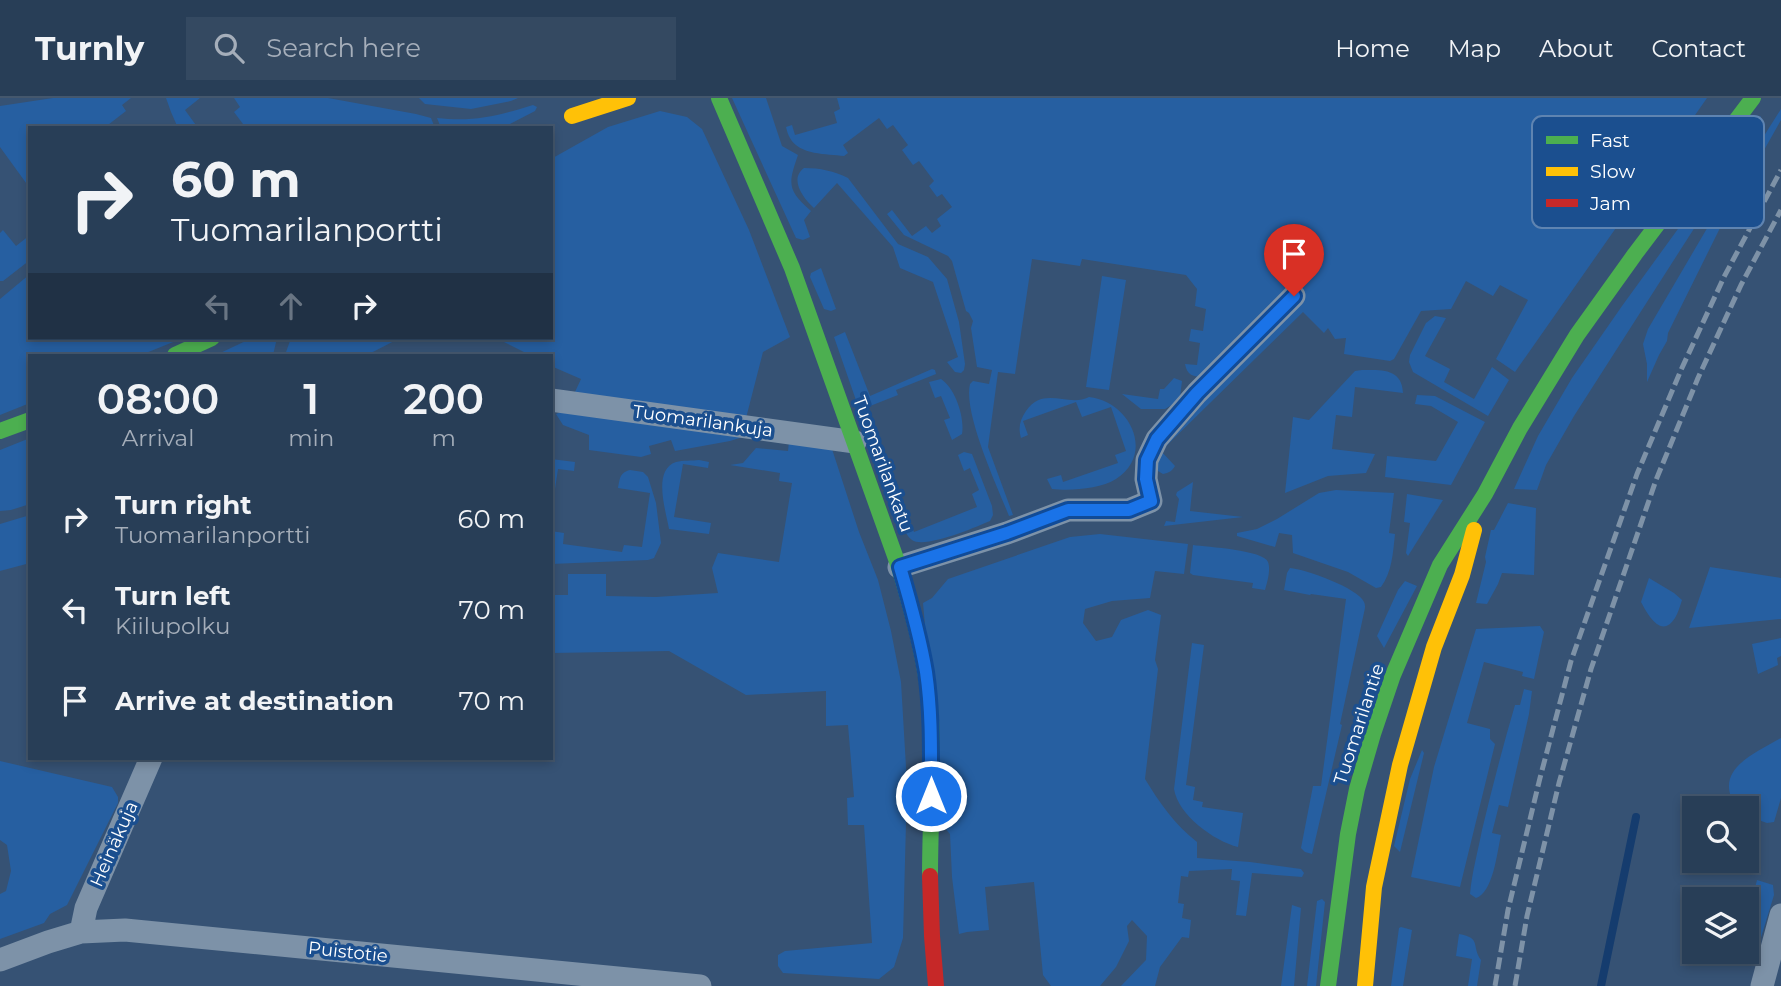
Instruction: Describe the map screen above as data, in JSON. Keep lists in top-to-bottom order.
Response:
{
  "streets": {
    "main road": ["Tuomarilankatu", "Tuomarilantie"],
    "street": ["Tuomarilankuja", "Heinäkuja", "Puistotie"]
  },
  "crossings": [
    ["Tuomarilankuja", "Tuomarilankatu"],
    ["Heinäkuja", "Puistotie"]
  ],
  "legend": ["Fast", "Slow", "Jam"],
  "page": {
    "header": "Turnly",
    "search": "Search here",
    "nav": [
      "Home",
      "Map",
      "About",
      "Contact"
    ],
    "turn": ["60 m", "Tuomarilanportti"],
    "eta": [
      "08:00",
      "Arrival",
      "1",
      "min",
      "200",
      "m"
    ],
    "list": [
      {
        "name": "Turn right",
        "note": "Tuomarilanportti",
        "value": "60 m"
      },
      {
        "name": "Turn left",
        "note": "Kiilupolku",
        "value": "70 m"
      },
      {
        "name": "Arrive at destination",
        "value": "70 m"
      }
    ]
  }
}
